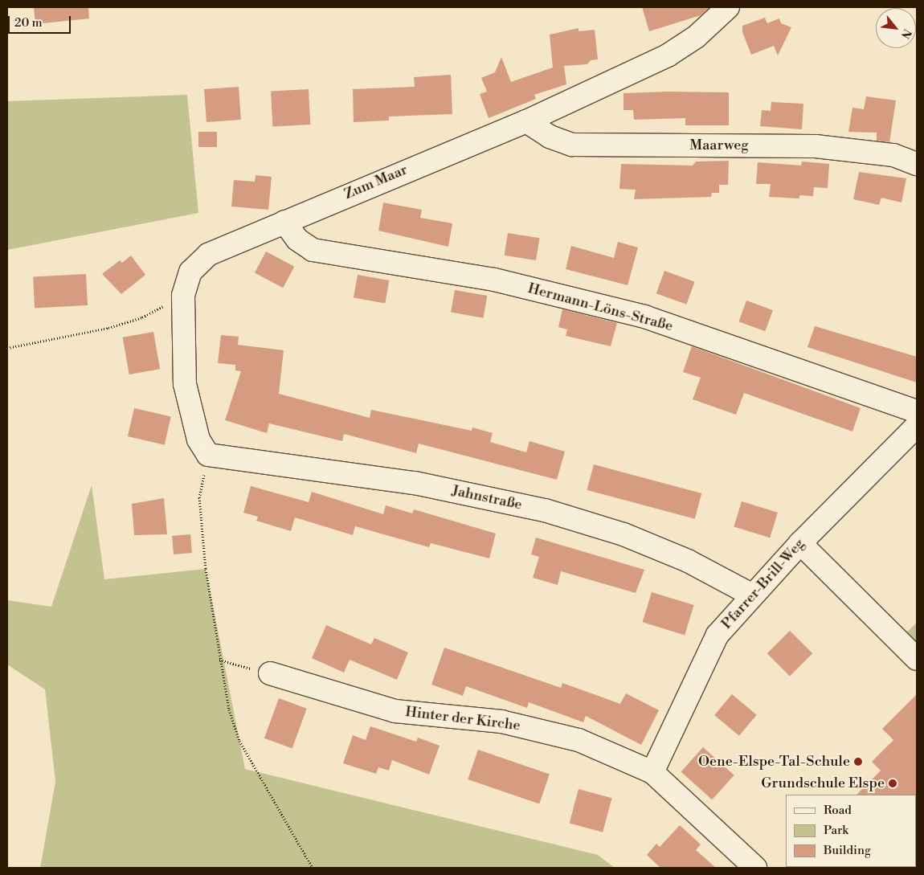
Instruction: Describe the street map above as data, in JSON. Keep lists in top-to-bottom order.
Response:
{
  "streets": {
    "street": [
      "Maarweg",
      "Zum Maar",
      "Hermann-Löns-Straße",
      "Jahnstraße",
      "Pfarrer-Brill-Weg",
      "Hinter der Kirche"
    ]
  },
  "crossings": [
    ["Maarweg", "Zum Maar"],
    ["Zum Maar", "Hermann-Löns-Straße"],
    ["Zum Maar", "Jahnstraße"],
    ["Jahnstraße", "Pfarrer-Brill-Weg"],
    ["Pfarrer-Brill-Weg", "Hinter der Kirche"]
  ],
  "places": ["Oene-Elspe-Tal-Schule", "Grundschule Elspe"],
  "legend": ["Road", "Park", "Building"],
  "scale_bar": "20 m",
  "north": "bottom right"
}
